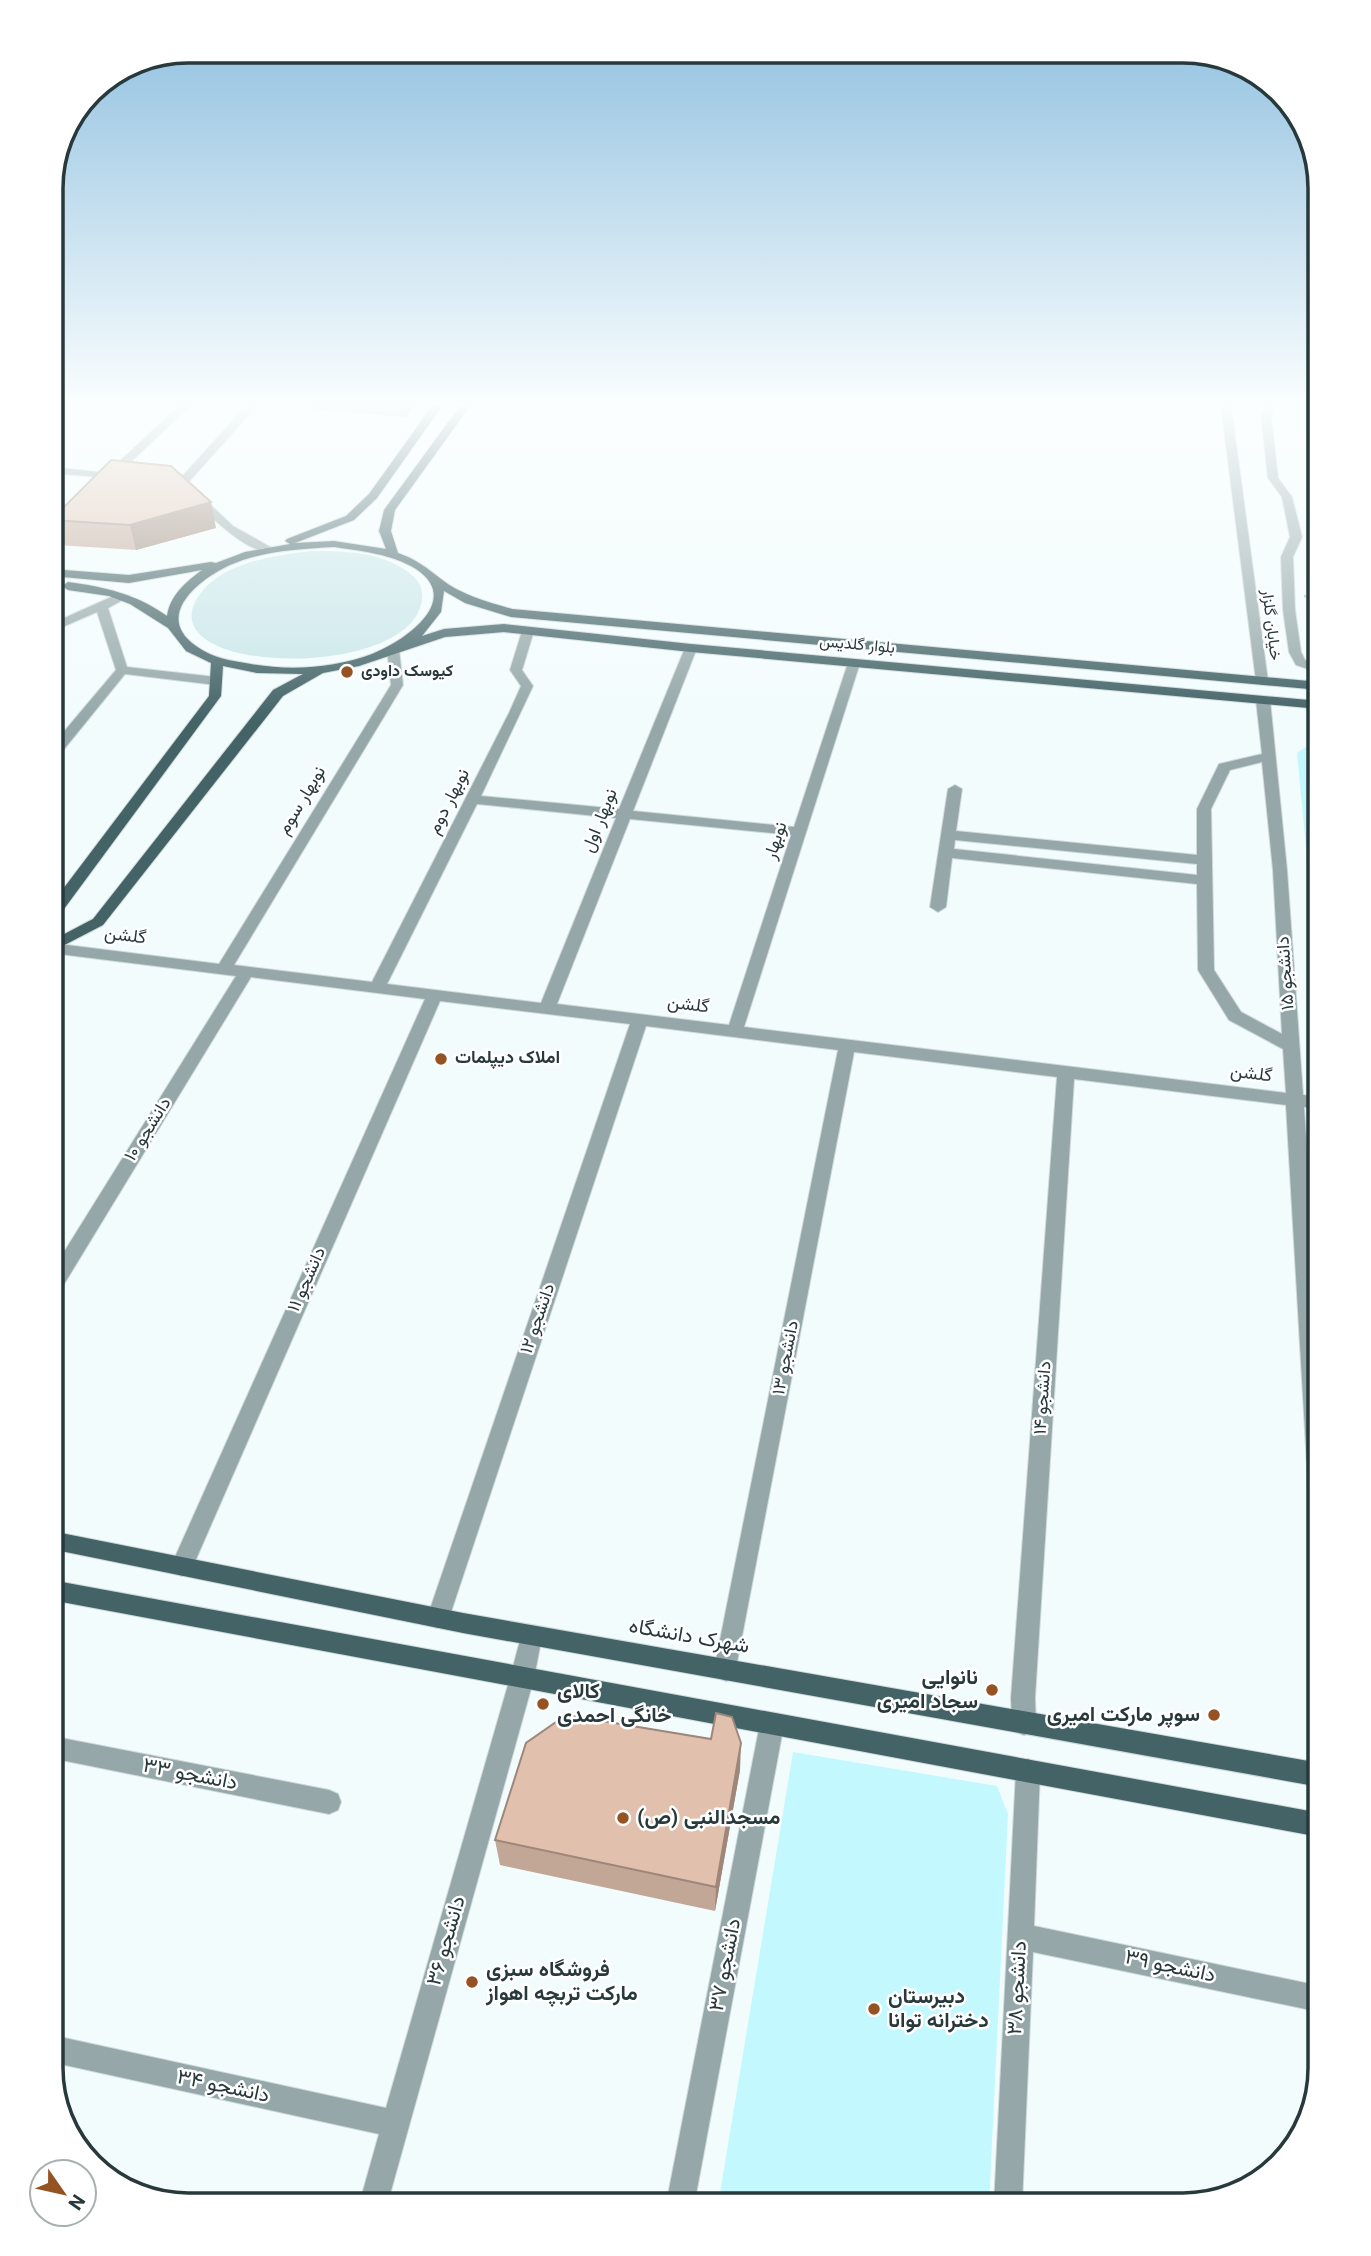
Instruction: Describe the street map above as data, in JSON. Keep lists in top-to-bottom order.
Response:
{
  "streets": {
    "main road": ["بلوار گلدیس", "گلشن", "شهرک دانشگاه"],
    "street": [
      "خیابان گلزار",
      "نوبهار سوم",
      "نوبهار دوم",
      "نوبهار اول",
      "نوبهار",
      "دانشجو ۱۵",
      "دانشجو ۱۰",
      "دانشجو ۱۱",
      "دانشجو ۱۲",
      "دانشجو ۱۳",
      "دانشجو ۱۴",
      "دانشجو ۳۳",
      "دانشجو ۳۶",
      "دانشجو ۳۷",
      "دانشجو ۳۹",
      "دانشجو ۳۸",
      "دانشجو ۳۴"
    ]
  },
  "crossings": [
    ["خیابان گلزار", "بلوار گلدیس"],
    ["بلوار گلدیس", "نوبهار سوم"],
    ["بلوار گلدیس", "نوبهار دوم"],
    ["بلوار گلدیس", "نوبهار اول"],
    ["بلوار گلدیس", "نوبهار"],
    ["بلوار گلدیس", "دانشجو ۱۵"],
    ["نوبهار سوم", "گلشن"],
    ["نوبهار دوم", "گلشن"],
    ["نوبهار اول", "گلشن"],
    ["نوبهار", "گلشن"],
    ["گلشن", "دانشجو ۱۵"],
    ["گلشن", "دانشجو ۱۰"],
    ["گلشن", "دانشجو ۱۱"],
    ["گلشن", "دانشجو ۱۲"],
    ["گلشن", "دانشجو ۱۳"],
    ["گلشن", "دانشجو ۱۴"],
    ["دانشجو ۱۱", "شهرک دانشگاه"],
    ["دانشجو ۱۲", "شهرک دانشگاه"],
    ["دانشجو ۱۳", "شهرک دانشگاه"],
    ["دانشجو ۱۴", "شهرک دانشگاه"],
    ["شهرک دانشگاه", "دانشجو ۳۶"],
    ["دانشجو ۳۶", "دانشجو ۳۴"],
    ["دانشجو ۳۹", "دانشجو ۳۸"]
  ],
  "places": [
    "کیوسک داودی",
    "املاک دیپلمات",
    "نانوایی سجاد امیری",
    "کالای خانگی احمدی",
    "سوپر مارکت امیری",
    "مسجدالنبی (ص)",
    "فروشگاه سبزی مارکت تربچه اهواز",
    "دبیرستان دخترانه توانا"
  ],
  "north": "bottom right"
}
